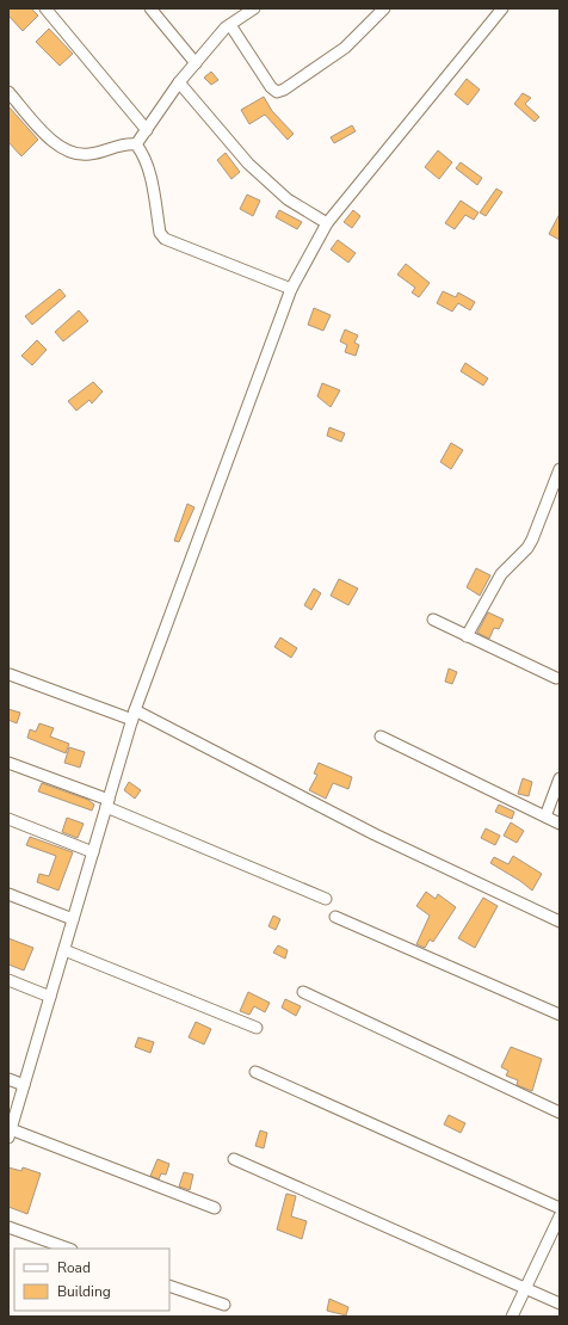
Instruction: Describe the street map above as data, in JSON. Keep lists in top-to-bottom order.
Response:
{
  "legend": ["Road", "Building"]
}
